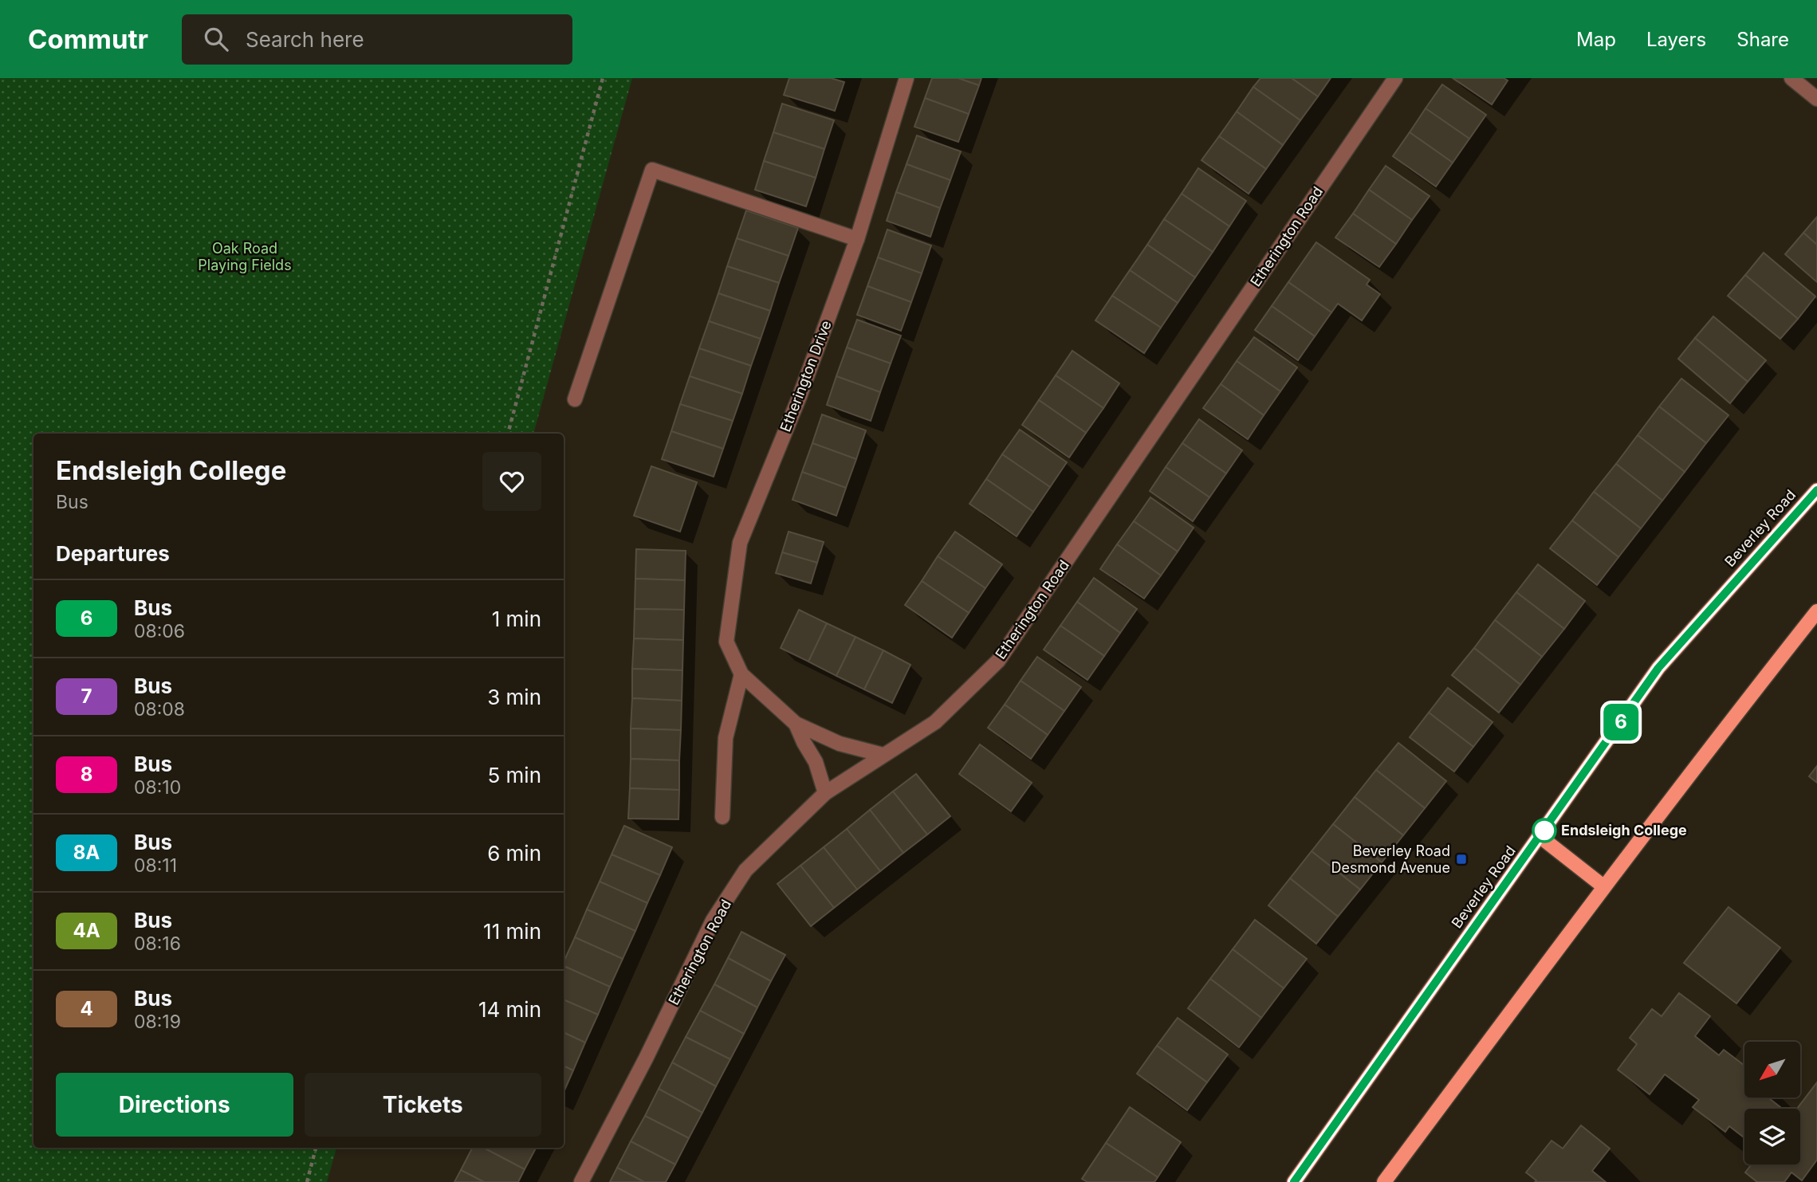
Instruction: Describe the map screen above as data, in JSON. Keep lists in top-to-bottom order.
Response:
{
  "streets": {
    "main road": ["Beverley Road"],
    "street": ["Etherington Road", "Etherington Drive"]
  },
  "crossings": [
    ["Etherington Road", "Etherington Drive"]
  ],
  "parks": ["Oak Road Playing Fields"],
  "places": {
    "other": ["Endsleigh College"],
    "transit": ["Beverley Road Desmond Avenue"]
  },
  "lines": ["bus line 6"],
  "north": "bottom left",
  "page": {
    "header": "Commutr",
    "search": "Search here",
    "nav": ["Map", "Layers", "Share"],
    "on_map": "6",
    "heading": [
      ["Endsleigh College", "Bus"],
      "Departures"
    ],
    "list": [
      {
        "mark": "6",
        "name": "Bus",
        "note": "08:06",
        "value": "1 min"
      },
      {
        "mark": "7",
        "name": "Bus",
        "note": "08:08",
        "value": "3 min"
      },
      {
        "mark": "8",
        "name": "Bus",
        "note": "08:10",
        "value": "5 min"
      },
      {
        "mark": "8A",
        "name": "Bus",
        "note": "08:11",
        "value": "6 min"
      },
      {
        "mark": "4A",
        "name": "Bus",
        "note": "08:16",
        "value": "11 min"
      },
      {
        "mark": "4",
        "name": "Bus",
        "note": "08:19",
        "value": "14 min"
      }
    ],
    "buttons": ["Directions", "Tickets"]
  }
}
